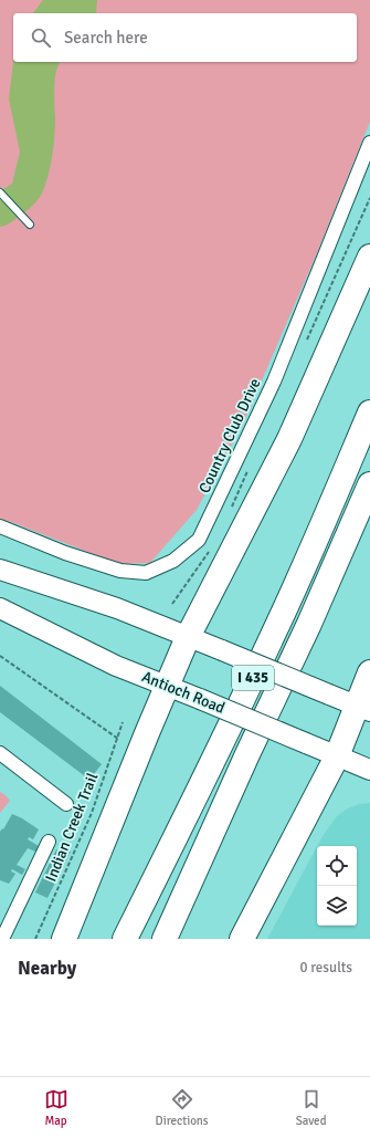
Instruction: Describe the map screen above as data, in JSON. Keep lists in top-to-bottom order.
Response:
{
  "streets": {
    "highway": ["I 435"],
    "main road": ["Antioch Road"],
    "street": ["Country Club Drive"],
    "path": ["Indian Creek Trail"]
  },
  "page": {
    "search": "Search here",
    "heading": ["Nearby", "0 results"],
    "nav": ["Map", "Directions", "Saved"]
  }
}
